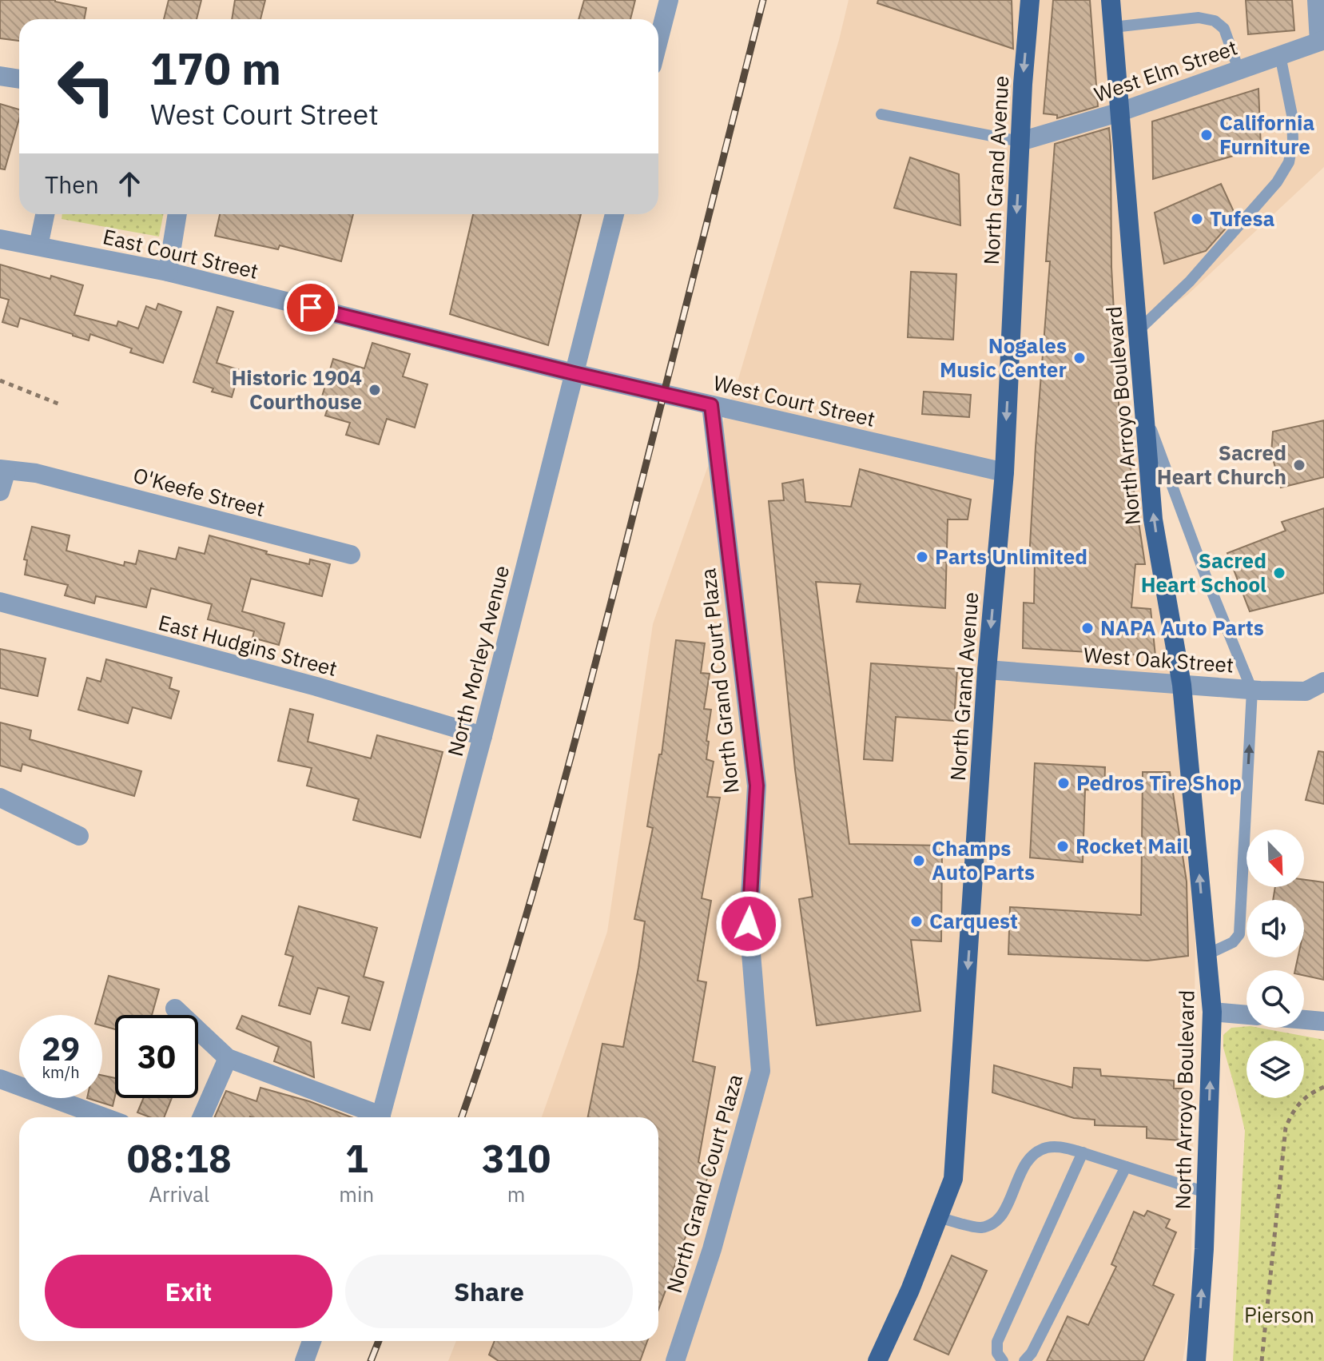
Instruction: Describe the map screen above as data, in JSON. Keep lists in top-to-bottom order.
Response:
{
  "streets": {
    "main road": ["North Grand Avenue", "North Arroyo Boulevard"],
    "street": [
      "West Elm Street",
      "East Court Street",
      "West Court Street",
      "O'Keefe Street",
      "East Hudgins Street",
      "West Oak Street",
      "North Morley Avenue",
      "North Grand Court Plaza"
    ]
  },
  "crossings": [
    ["West Elm Street", "North Grand Avenue"],
    ["West Elm Street", "North Arroyo Boulevard"],
    ["North Grand Avenue", "West Court Street"],
    ["North Grand Avenue", "West Oak Street"],
    ["East Court Street", "West Court Street"],
    ["East Court Street", "North Morley Avenue"],
    ["West Court Street", "North Morley Avenue"],
    ["West Court Street", "North Grand Court Plaza"],
    ["North Arroyo Boulevard", "West Oak Street"],
    ["East Hudgins Street", "North Morley Avenue"]
  ],
  "one_way": ["North Grand Avenue", "North Arroyo Boulevard"],
  "parks": ["Pierson"],
  "places": [
    "California Furniture",
    "Tufesa",
    "Nogales Music Center",
    "Historic 1904 Courthouse",
    "Sacred Heart Church",
    "Parts Unlimited",
    "Sacred Heart School",
    "NAPA Auto Parts",
    "Pedros Tire Shop",
    "Rocket Mail",
    "Champs Auto Parts",
    "Carquest"
  ],
  "north": "bottom right",
  "page": {
    "turn": ["170 m", "West Court Street"],
    "then": "Then",
    "speed": "29 km/h",
    "limit": "30",
    "eta": [
      "08:18",
      "Arrival",
      "1",
      "min",
      "310",
      "m"
    ],
    "buttons": ["Exit", "Share"]
  }
}
